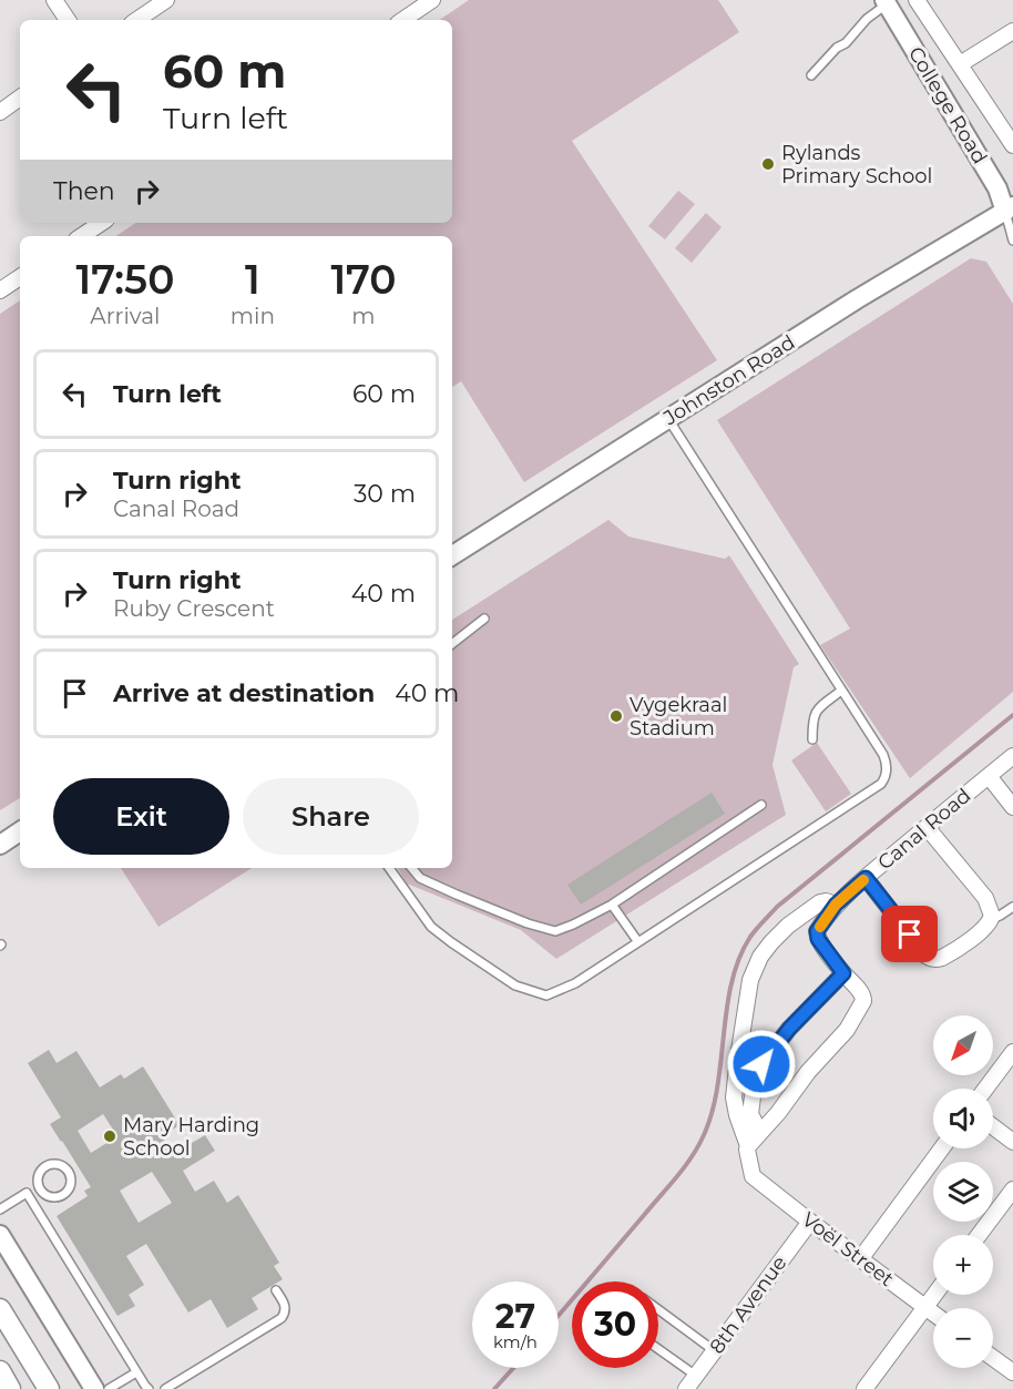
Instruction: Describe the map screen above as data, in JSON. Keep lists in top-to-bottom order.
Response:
{
  "streets": {
    "street": [
      "College Road",
      "Johnston Road",
      "Canal Road",
      "Voël Street",
      "8th Avenue"
    ]
  },
  "crossings": [
    ["College Road", "Johnston Road"],
    ["Voël Street", "8th Avenue"]
  ],
  "places": ["Rylands Primary School", "Vygekraal Stadium", "Mary Harding School"],
  "north": "bottom left",
  "page": {
    "turn": ["60 m", "Turn left"],
    "then": "Then",
    "eta": [
      "17:50",
      "Arrival",
      "1",
      "min",
      "170",
      "m"
    ],
    "list": [
      {
        "name": "Turn left",
        "value": "60 m"
      },
      {
        "name": "Turn right",
        "note": "Canal Road",
        "value": "30 m"
      },
      {
        "name": "Turn right",
        "note": "Ruby Crescent",
        "value": "40 m"
      },
      {
        "name": "Arrive at destination",
        "value": "40 m"
      }
    ],
    "buttons": ["Exit", "Share"],
    "map_buttons": ["+", "−"],
    "speed": "27 km/h",
    "limit": "30"
  }
}
